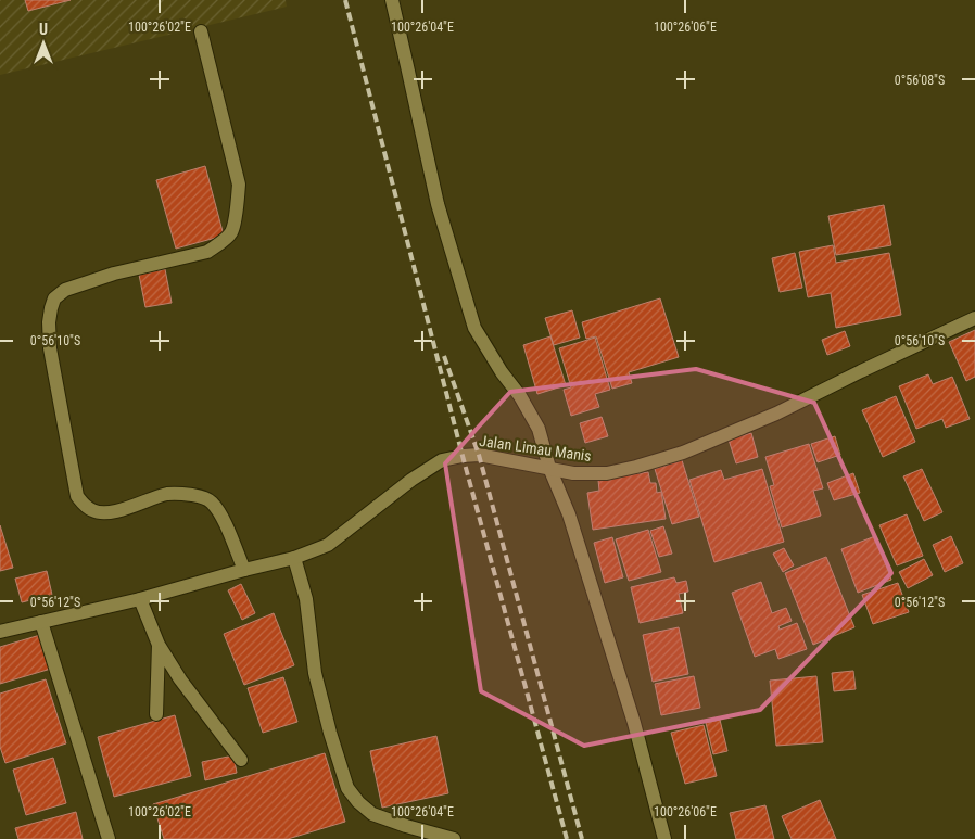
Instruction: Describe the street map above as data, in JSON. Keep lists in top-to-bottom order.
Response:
{
  "streets": {
    "street": ["Jalan Limau Manis"]
  },
  "north": "top",
  "coordinates": [
    "100°26'02\"E",
    "100°26'04\"E",
    "100°26'06\"E",
    "0°56'08\"S",
    "0°56'10\"S",
    "0°56'12\"S"
  ]
}
